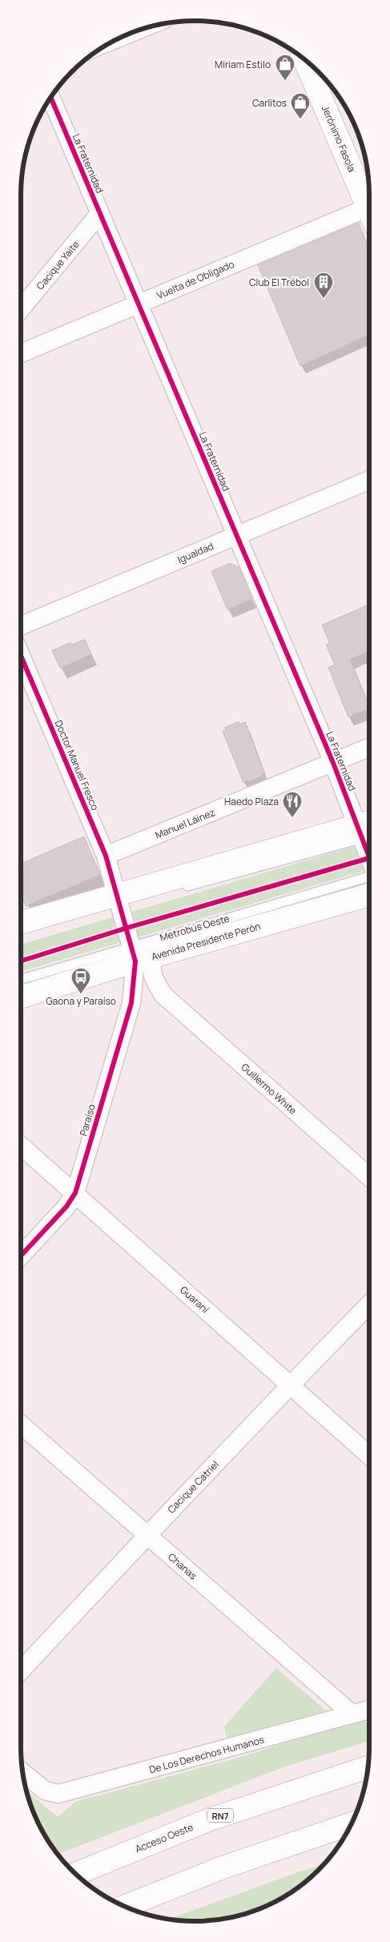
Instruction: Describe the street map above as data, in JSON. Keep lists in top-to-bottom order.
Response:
{
  "streets": {
    "main road": [
      "Jerónimo Fasola",
      "Avenida Presidente Perón",
      "RN7",
      "Acceso Oeste"
    ],
    "street": [
      "La Fraternidad",
      "Cacique Yaite",
      "Vuelta de Obligado",
      "Igualdad",
      "Doctor Manuel Fresco",
      "Manuel Láinez",
      "Guillermo White",
      "Paraíso",
      "Guaraní",
      "Cacique Catriel",
      "Chanas",
      "De Los Derechos Humanos"
    ],
    "lane": ["Metrobús Oeste"]
  },
  "crossings": [
    ["La Fraternidad", "Cacique Yaite"],
    ["La Fraternidad", "Vuelta de Obligado"],
    ["La Fraternidad", "Igualdad"],
    ["La Fraternidad", "Manuel Láinez"],
    ["Doctor Manuel Fresco", "Manuel Láinez"],
    ["Doctor Manuel Fresco", "Metrobús Oeste"],
    ["Doctor Manuel Fresco", "Avenida Presidente Perón"],
    ["Doctor Manuel Fresco", "Guillermo White"],
    ["Doctor Manuel Fresco", "Paraíso"],
    ["Metrobús Oeste", "Avenida Presidente Perón"],
    ["Metrobús Oeste", "Guillermo White"],
    ["Metrobús Oeste", "Paraíso"],
    ["Avenida Presidente Perón", "Guillermo White"],
    ["Avenida Presidente Perón", "Paraíso"],
    ["Guillermo White", "Paraíso"],
    ["Paraíso", "Guaraní"],
    ["Guaraní", "Cacique Catriel"],
    ["Cacique Catriel", "Chanas"],
    ["Chanas", "De Los Derechos Humanos"]
  ],
  "places": {
    "shop": ["Miriam Estilo", "Carlitos"],
    "building": ["Club El Trébol"],
    "restaurant": ["Haedo Plaza"],
    "bus stop": ["Gaona y Paraíso"]
  }
}
